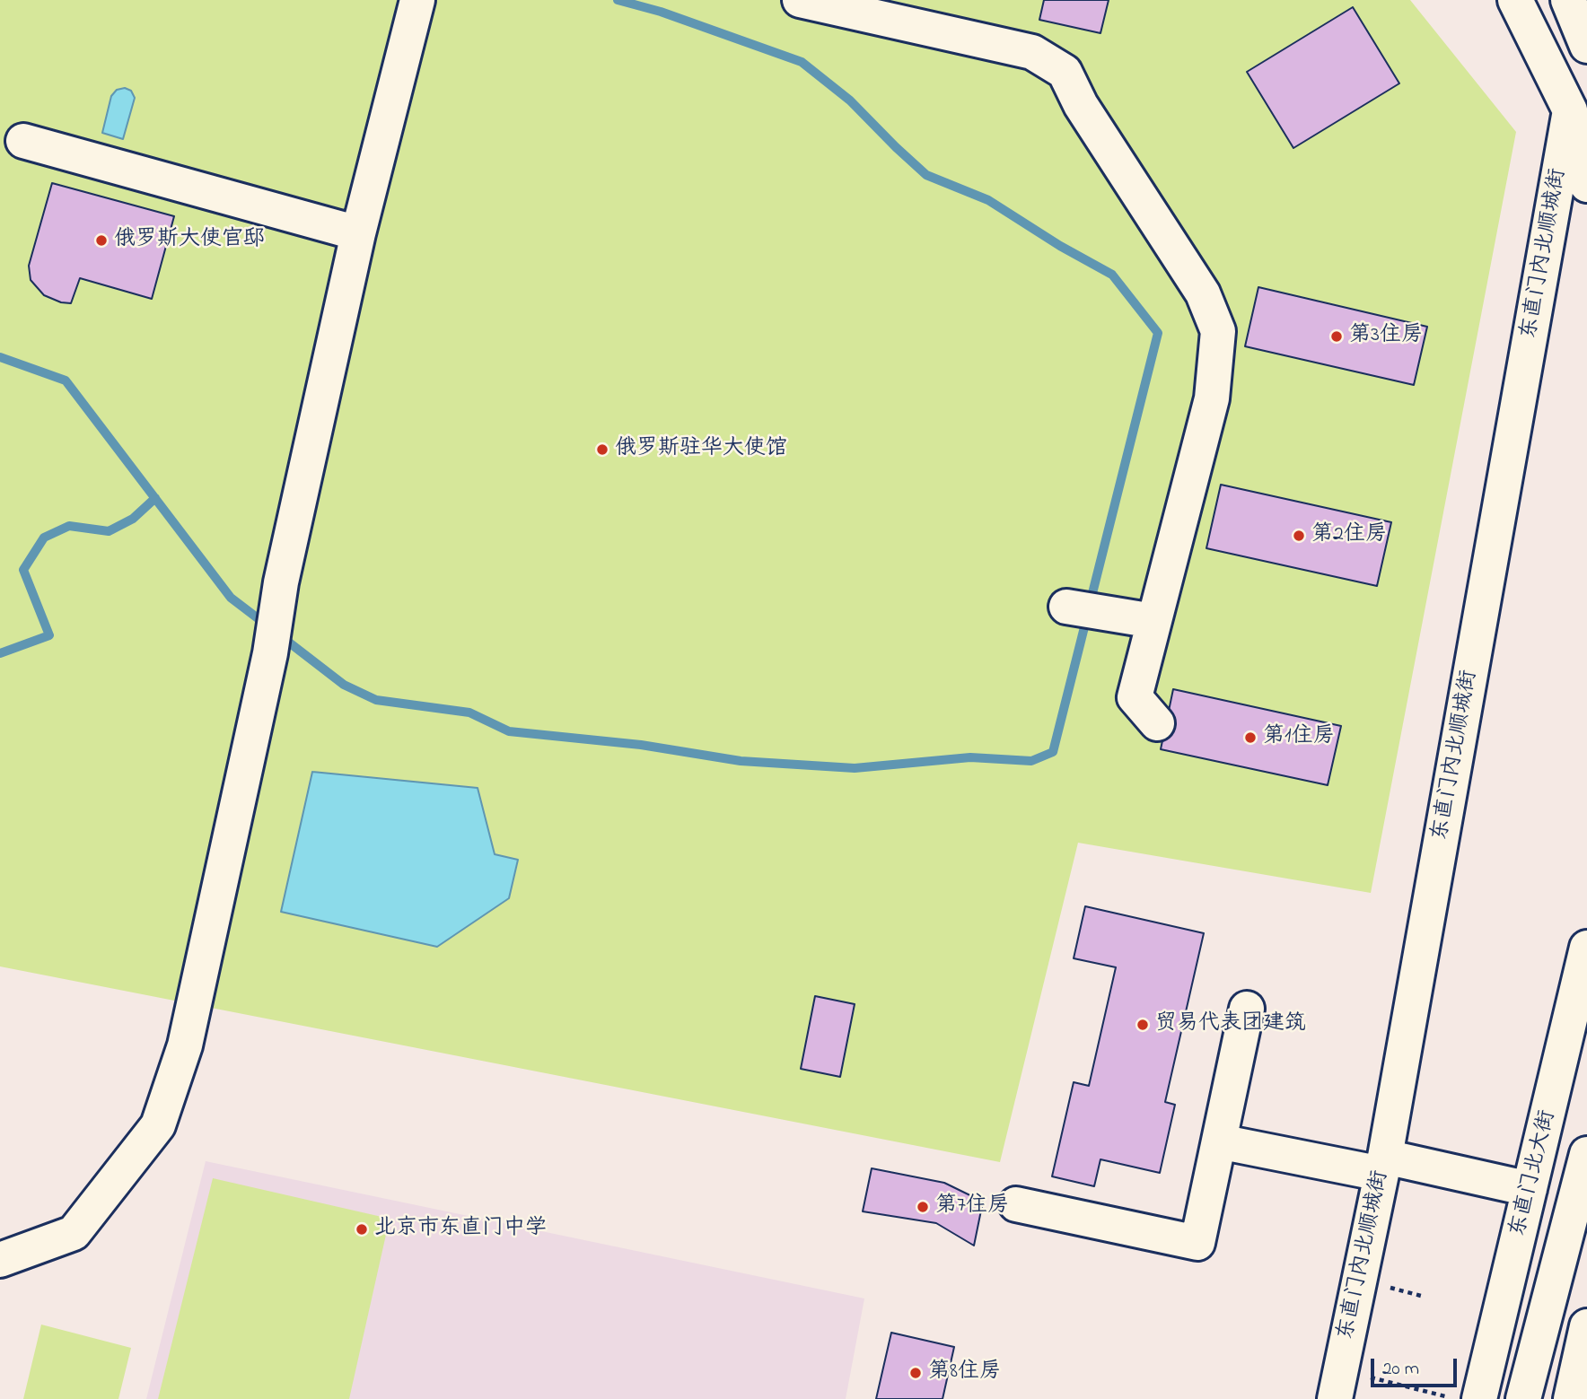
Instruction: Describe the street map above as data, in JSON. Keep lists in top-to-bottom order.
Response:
{
  "streets": {
    "main road": ["东直门内北顺城街", "东直门北大街"]
  },
  "places": [
    "俄罗斯大使官邸",
    "第3住房",
    "俄罗斯驻华大使馆",
    "第2住房",
    "第1住房",
    "贸易代表团建筑",
    "第7住房",
    "北京市东直门中学",
    "第8住房"
  ],
  "scale_bar": "20 m"
}
